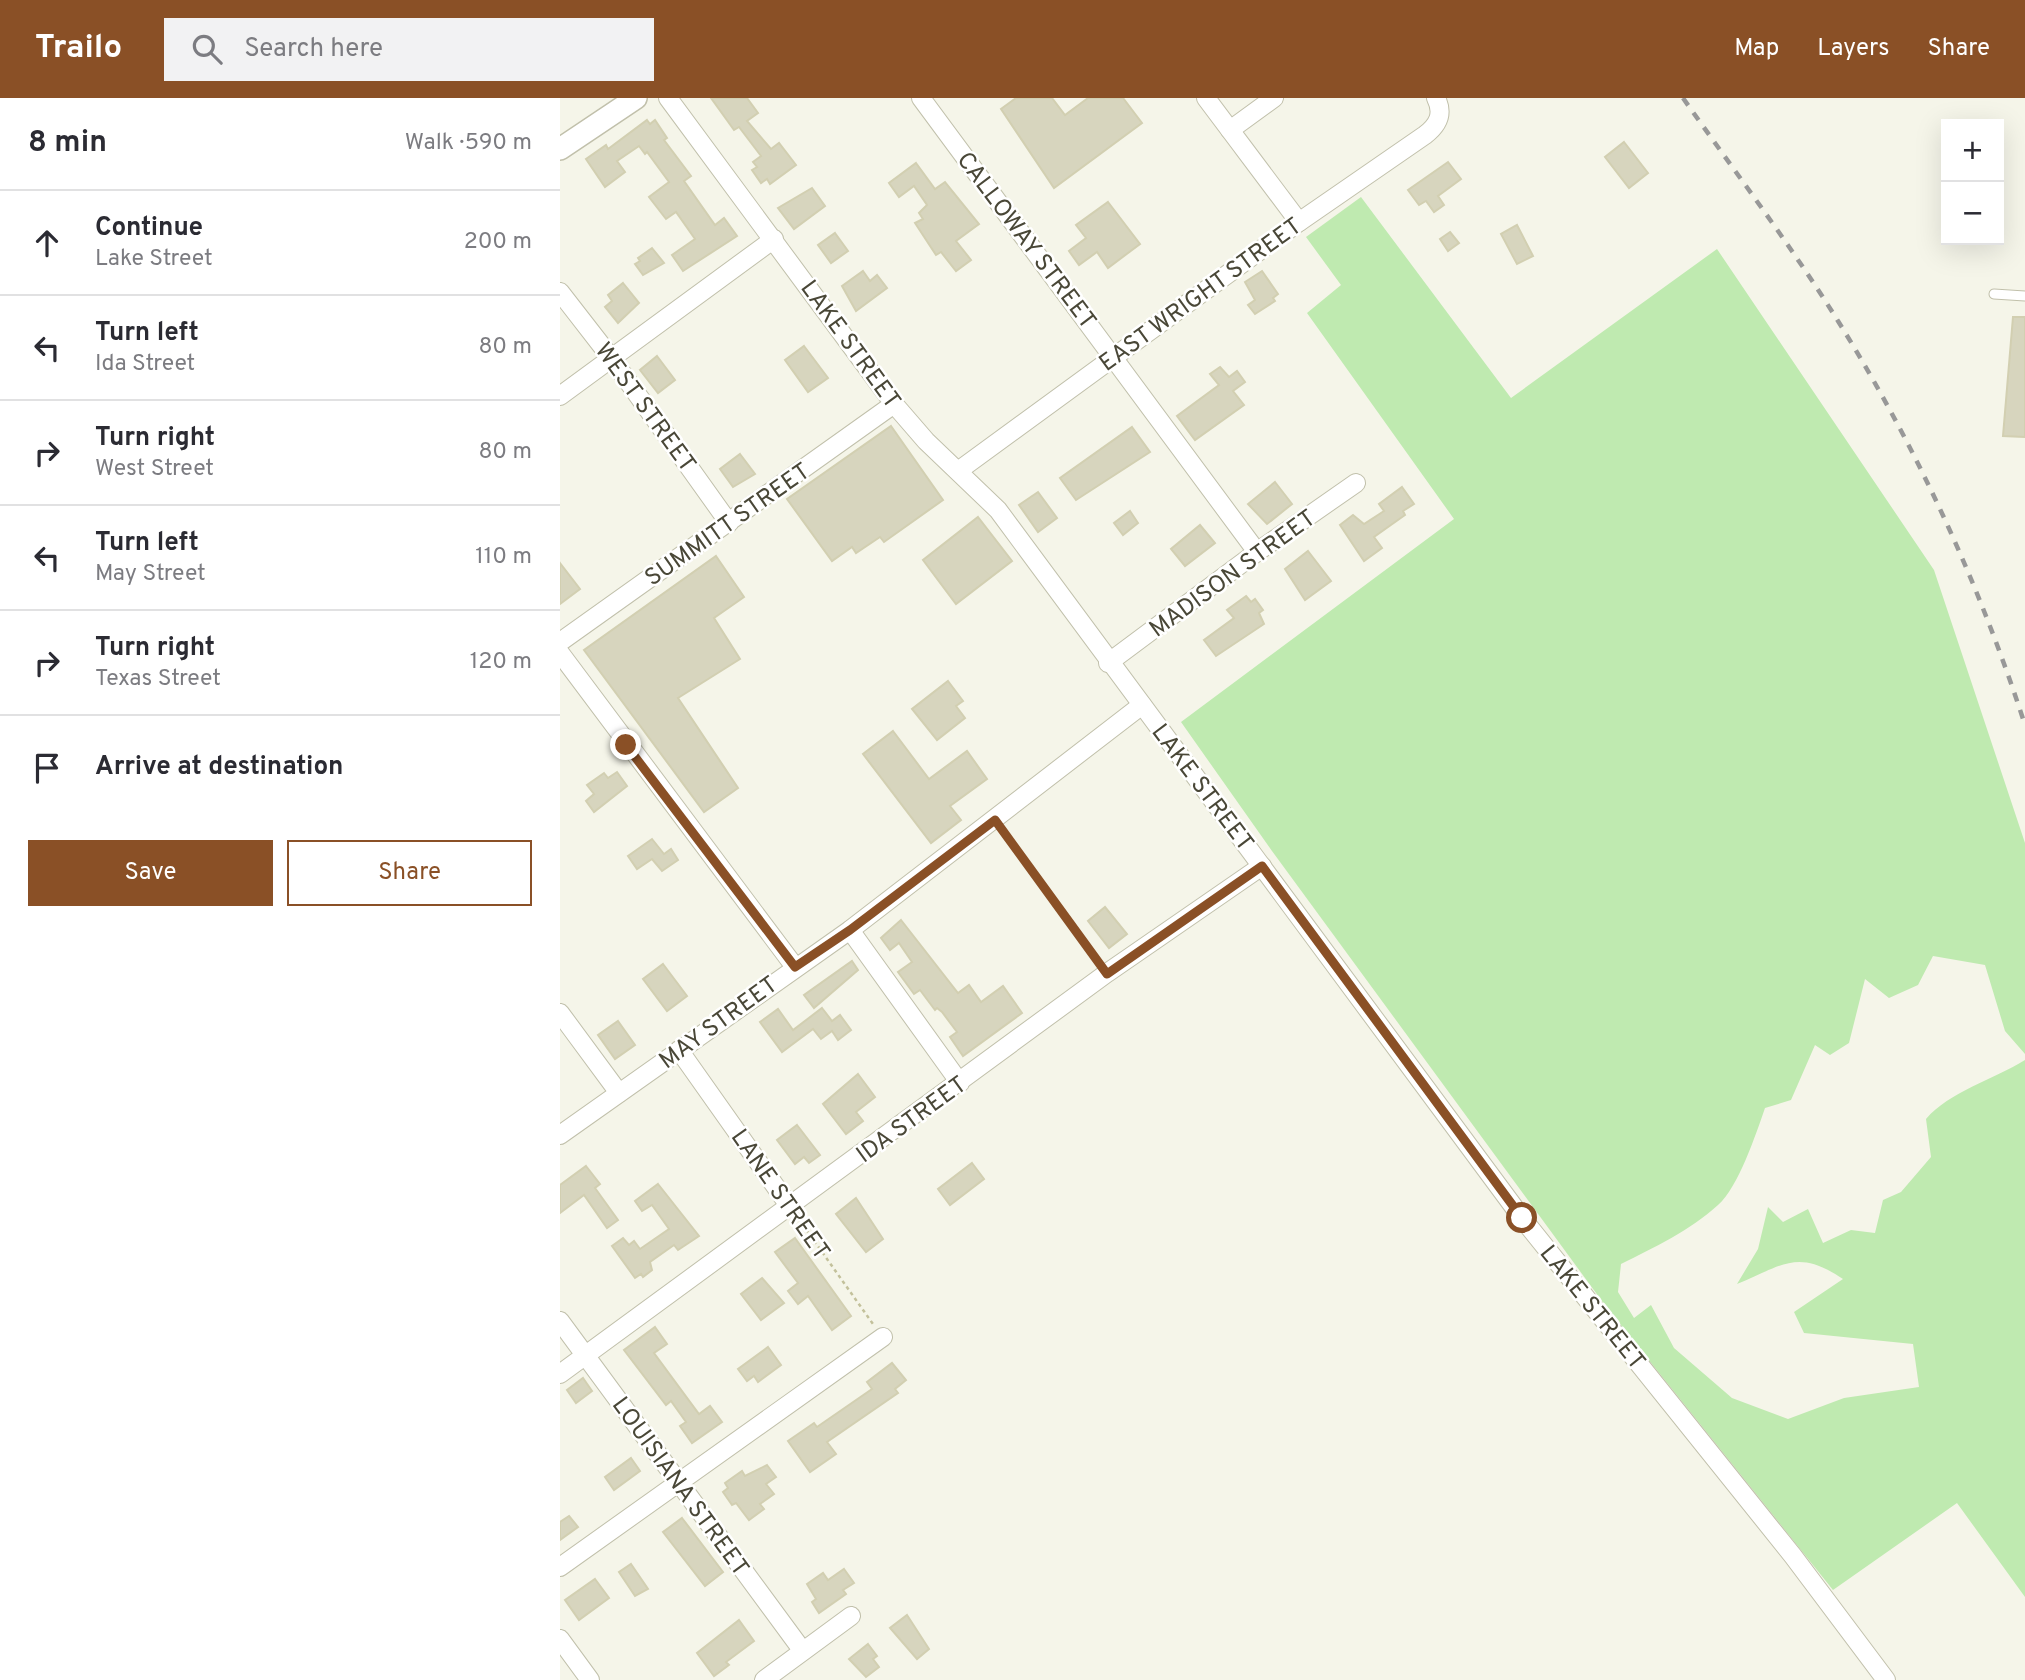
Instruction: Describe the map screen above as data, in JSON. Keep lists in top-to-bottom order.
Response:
{
  "streets": {
    "street": [
      "CALLOWAY STREET",
      "EAST WRIGHT STREET",
      "LAKE STREET",
      "WEST STREET",
      "SUMMITT STREET",
      "MADISON STREET",
      "MAY STREET",
      "IDA STREET",
      "LANE STREET",
      "LOUISIANA STREET"
    ]
  },
  "crossings": [
    ["CALLOWAY STREET", "EAST WRIGHT STREET"],
    ["CALLOWAY STREET", "MADISON STREET"],
    ["EAST WRIGHT STREET", "LAKE STREET"],
    ["LAKE STREET", "SUMMITT STREET"],
    ["LAKE STREET", "MADISON STREET"],
    ["LAKE STREET", "MAY STREET"],
    ["LAKE STREET", "IDA STREET"],
    ["WEST STREET", "SUMMITT STREET"],
    ["MAY STREET", "LANE STREET"],
    ["IDA STREET", "LANE STREET"],
    ["IDA STREET", "LOUISIANA STREET"]
  ],
  "page": {
    "header": "Trailo",
    "search": "Search here",
    "nav": ["Map", "Layers", "Share"],
    "heading": ["8 min", "Walk · 590 m"],
    "map_buttons": ["+", "−"],
    "list": [
      ["Continue", "Lake Street", "200 m"],
      ["Turn left", "Ida Street", "80 m"],
      ["Turn right", "West Street", "80 m"],
      ["Turn left", "May Street", "110 m"],
      ["Turn right", "Texas Street", "120 m"],
      "Arrive at destination"
    ],
    "buttons": ["Save", "Share"]
  }
}
